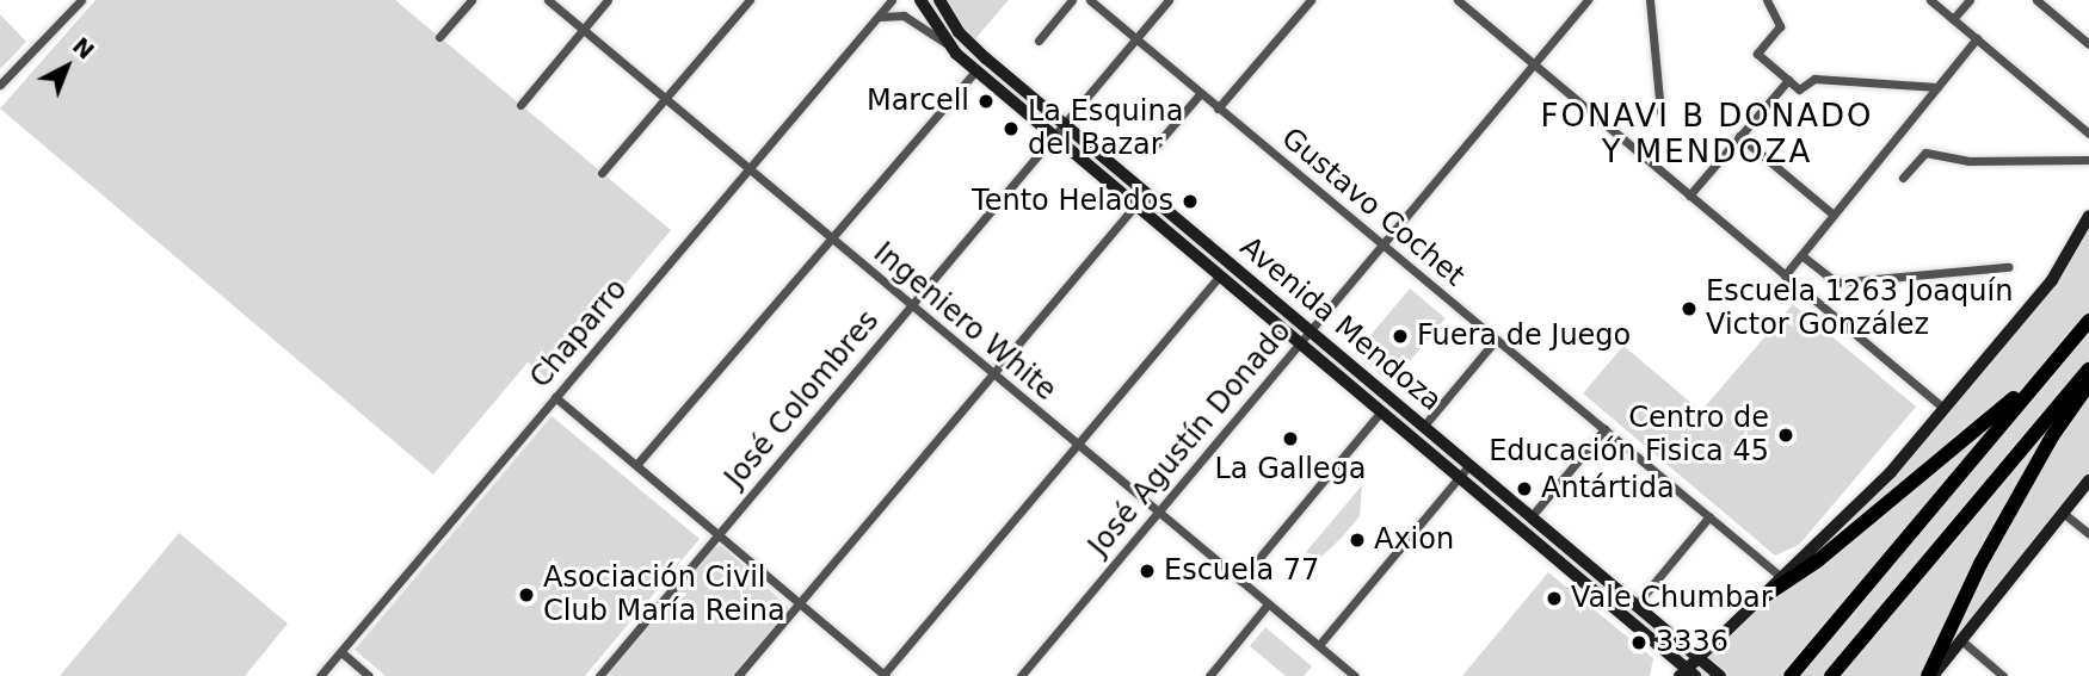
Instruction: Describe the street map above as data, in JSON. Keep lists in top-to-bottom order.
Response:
{
  "streets": {
    "main road": ["Avenida Mendoza"],
    "street": [
      "Gustavo Cochet",
      "Ingeniero White",
      "Chaparro",
      "José Colombres",
      "José Agustín Donado"
    ]
  },
  "crossings": [
    ["Gustavo Cochet", "José Colombres"],
    ["Gustavo Cochet", "José Agustín Donado"],
    ["Ingeniero White", "Chaparro"],
    ["Ingeniero White", "José Colombres"],
    ["Ingeniero White", "José Agustín Donado"],
    ["Avenida Mendoza", "José Colombres"],
    ["Avenida Mendoza", "José Agustín Donado"]
  ],
  "districts": ["FONAVI B DONADO Y MENDOZA"],
  "places": [
    "Marcell",
    "La Esquina del Bazar",
    "Tento Helados",
    "Escuela 1263 Joaquín Victor González",
    "Fuera de Juego",
    "Centro de Educación Fisica 45",
    "La Gallega",
    "Antártida",
    "Axion",
    "Escuela 77",
    "Asociación Civil Club María Reina",
    "Vale Chumbar",
    "3336"
  ],
  "north": "top right"
}
